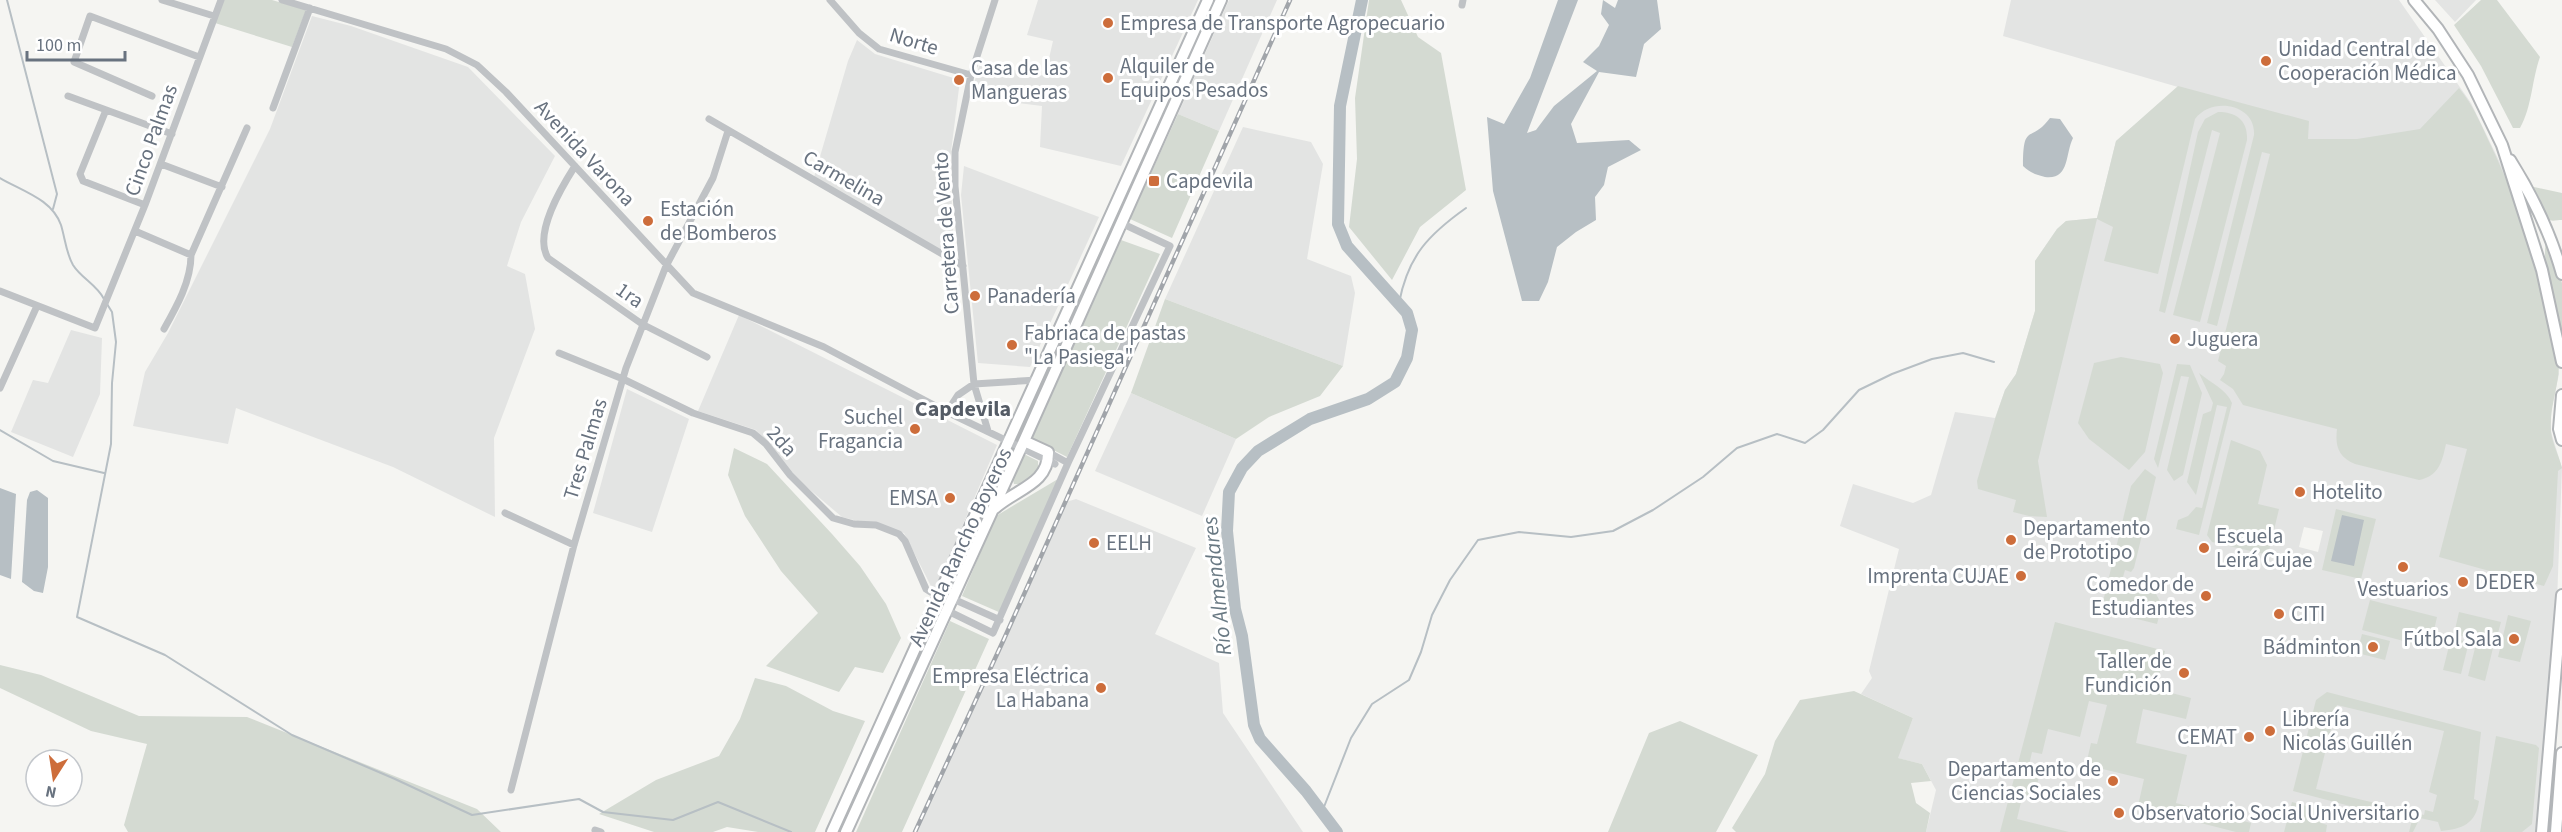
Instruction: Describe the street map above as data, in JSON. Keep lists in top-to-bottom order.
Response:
{
  "streets": {
    "highway": ["Avenida Rancho Boyeros"],
    "street": [
      "Norte",
      "Cinco Palmas",
      "Avenida Varona",
      "Carmelina",
      "Carretera de Vento",
      "1ra",
      "2da",
      "Tres Palmas"
    ]
  },
  "crossings": [
    ["Norte", "Carretera de Vento"],
    ["Avenida Varona", "Carretera de Vento"],
    ["Avenida Varona", "1ra"],
    ["Avenida Varona", "Tres Palmas"],
    ["Avenida Varona", "Avenida Rancho Boyeros"],
    ["Carmelina", "Carretera de Vento"],
    ["Carmelina", "Tres Palmas"],
    ["1ra", "Tres Palmas"],
    ["2da", "Tres Palmas"],
    ["2da", "Avenida Rancho Boyeros"]
  ],
  "districts": ["Capdevila"],
  "water": ["Río Almendares"],
  "places": {
    "other": [
      "Empresa de Transporte Agropecuario",
      "Unidad Central de Cooperación Médica",
      "Alquiler de Equipos Pesados",
      "Casa de las Mangueras",
      "Estación de Bomberos",
      "Panadería",
      "Juguera",
      "Fabriaca de pastas \"La Pasiega\"",
      "Suchel Fragancia",
      "Hotelito",
      "EMSA",
      "Departamento de Prototipo",
      "EELH",
      "Escuela Leirá Cujae",
      "Vestuarios",
      "Imprenta CUJAE",
      "DEDER",
      "Comedor de Estudiantes",
      "CITI",
      "Fútbol Sala",
      "Bádminton",
      "Taller de Fundición",
      "Empresa Eléctrica La Habana",
      "Librería Nicolás Guillén",
      "CEMAT",
      "Departamento de Ciencias Sociales",
      "Observatorio Social Universitario"
    ],
    "transit": ["Capdevila"]
  },
  "scale_bar": "100 m",
  "north": "bottom"
}
